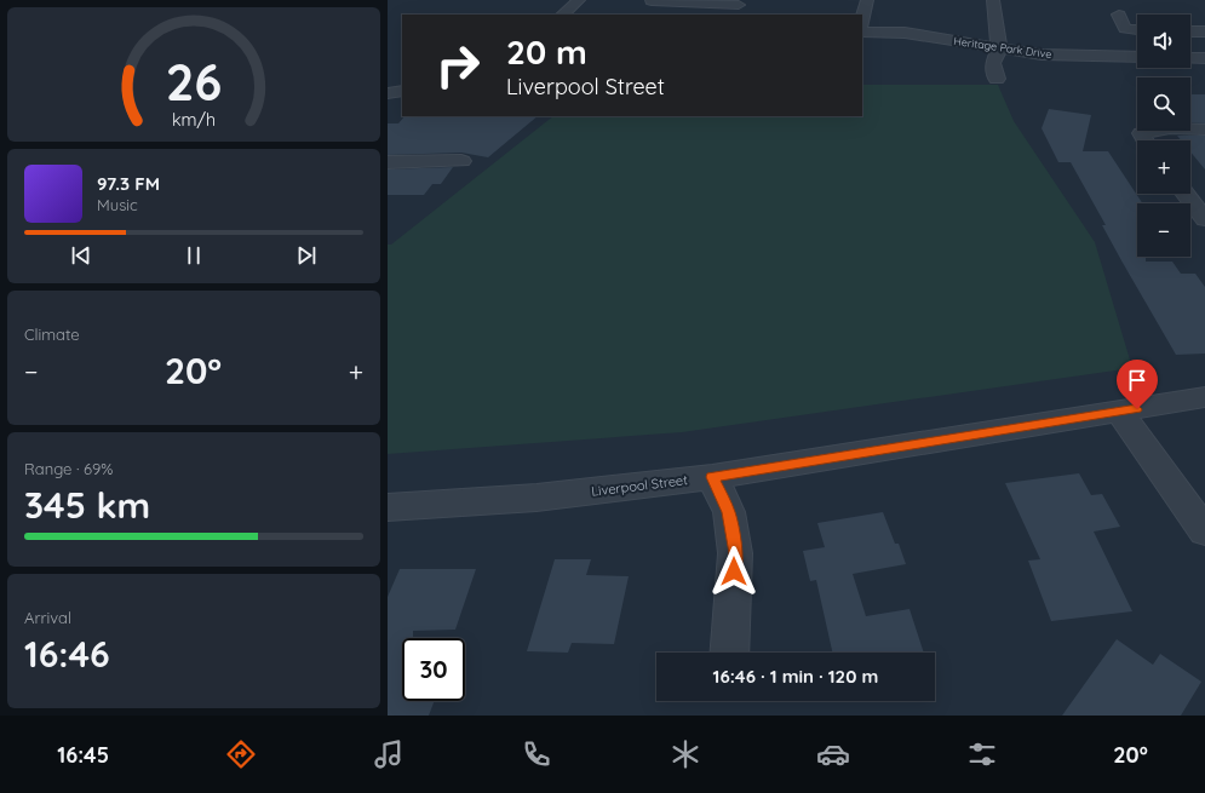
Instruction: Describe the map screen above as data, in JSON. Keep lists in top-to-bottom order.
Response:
{
  "streets": {
    "street": ["Heritage Park Drive", "Liverpool Street"]
  },
  "page": {
    "map_buttons": ["+", "−"],
    "turn": ["20 m", "Liverpool Street"],
    "song": ["97.3 FM", "Music"],
    "tile": [
      "Climate",
      ["Range · 69%", "345 km"],
      ["Arrival", "16:46"]
    ],
    "heat": ["−", "20°", "+"],
    "limit": "30",
    "trip": "16:46 · 1 min · 120 m",
    "tabs": ["16:45", "20°"],
    "gauge": ["26", "km/h"]
  }
}
